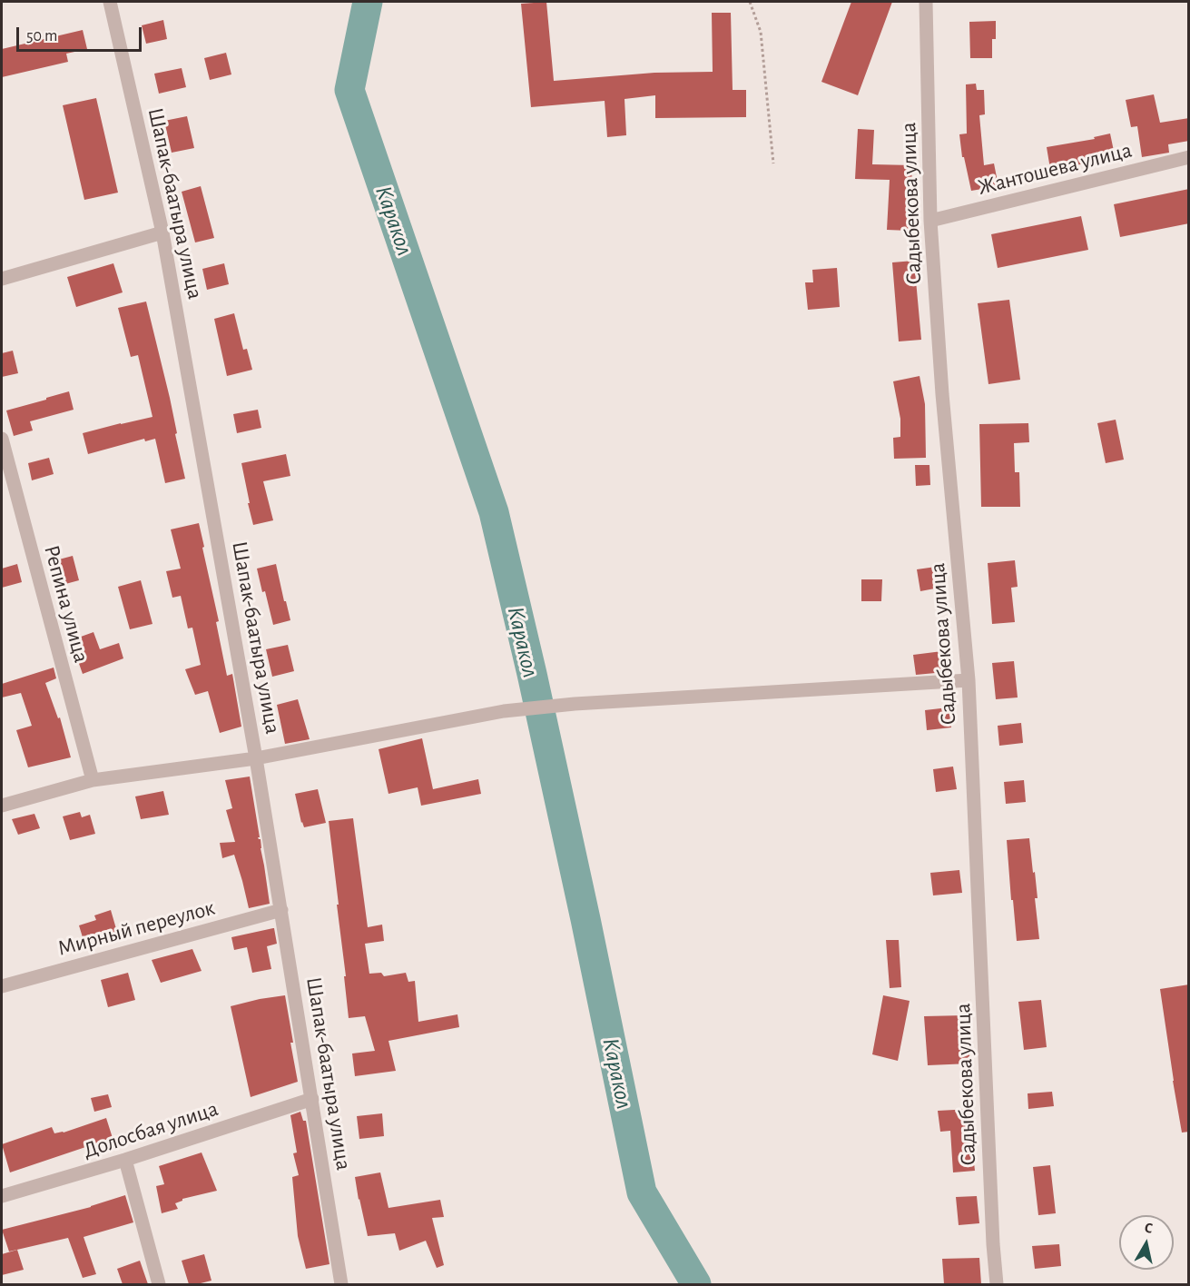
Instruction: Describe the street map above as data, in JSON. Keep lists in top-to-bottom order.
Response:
{
  "streets": {
    "street": [
      "Жантошева улица",
      "Шапак-баатыра улица",
      "Садыбекова улица",
      "Репина улица",
      "Мирный переулок",
      "Долосбая улица"
    ]
  },
  "crossings": [
    ["Жантошева улица", "Садыбекова улица"],
    ["Шапак-баатыра улица", "Мирный переулок"],
    ["Шапак-баатыра улица", "Долосбая улица"]
  ],
  "water": ["Каракол"],
  "scale_bar": "50 m",
  "north": "top"
}
